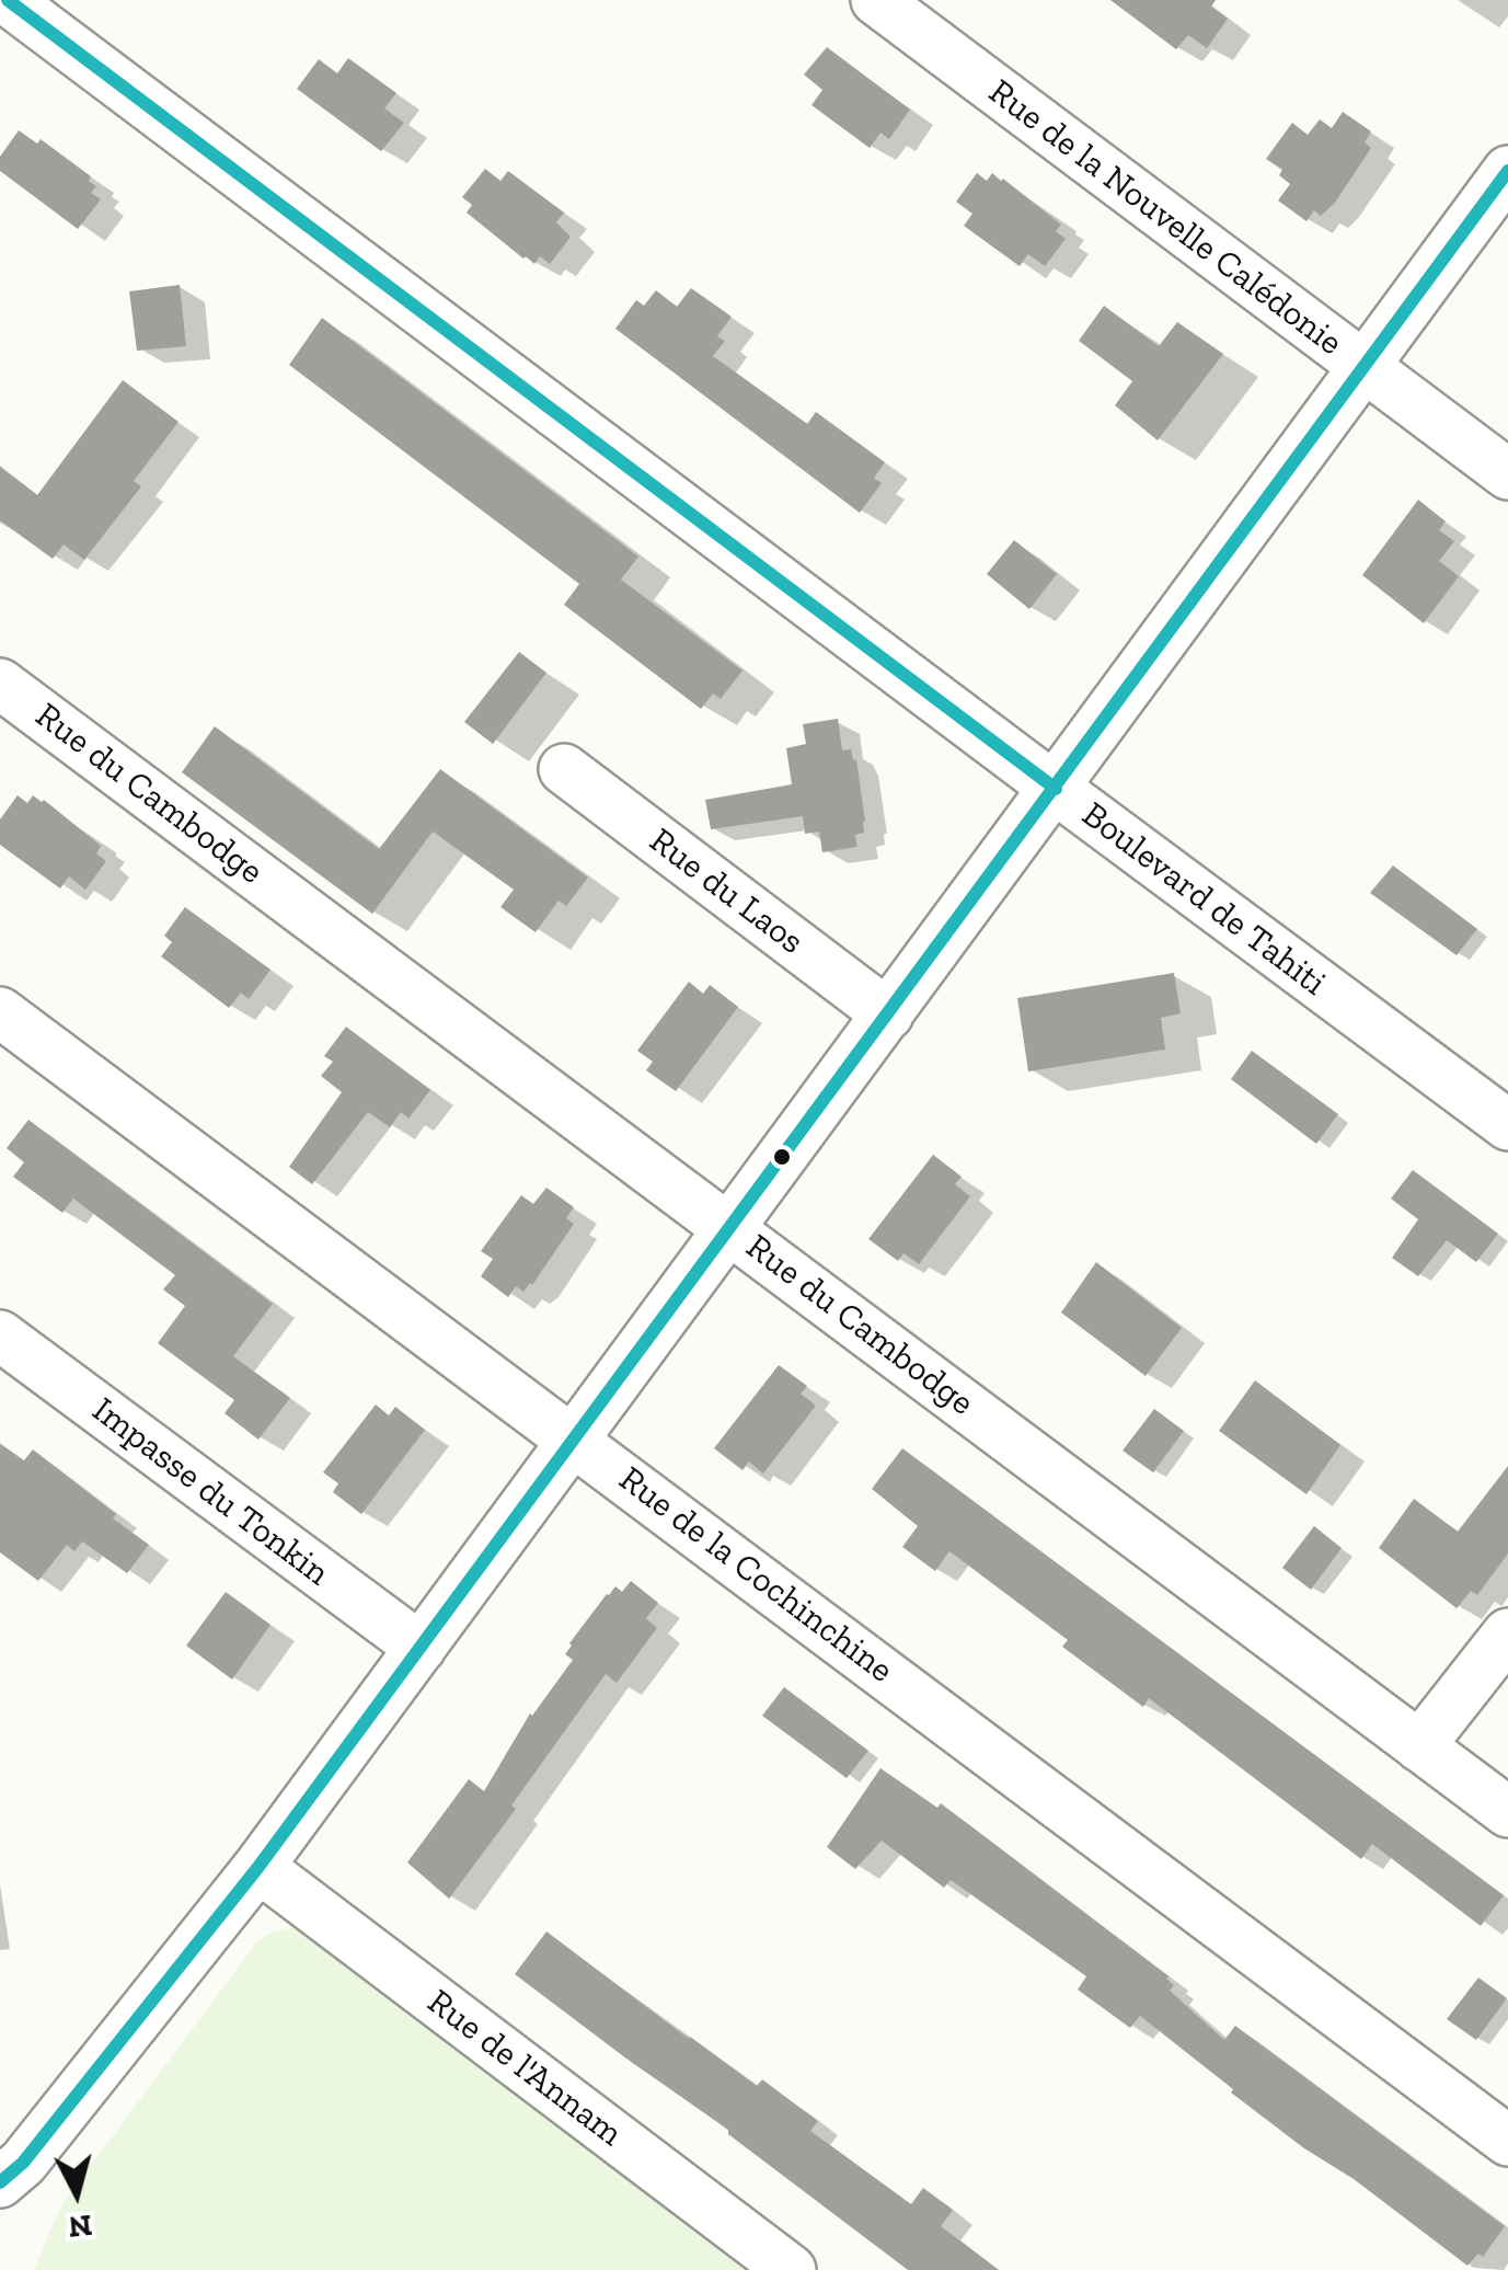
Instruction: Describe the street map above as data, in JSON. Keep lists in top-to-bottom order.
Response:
{
  "streets": {
    "street": [
      "Rue de la Nouvelle Calédonie",
      "Rue du Cambodge",
      "Rue du Laos",
      "Boulevard de Tahiti",
      "Impasse du Tonkin",
      "Rue de la Cochinchine",
      "Rue de l'Annam"
    ]
  },
  "north": "bottom"
}
